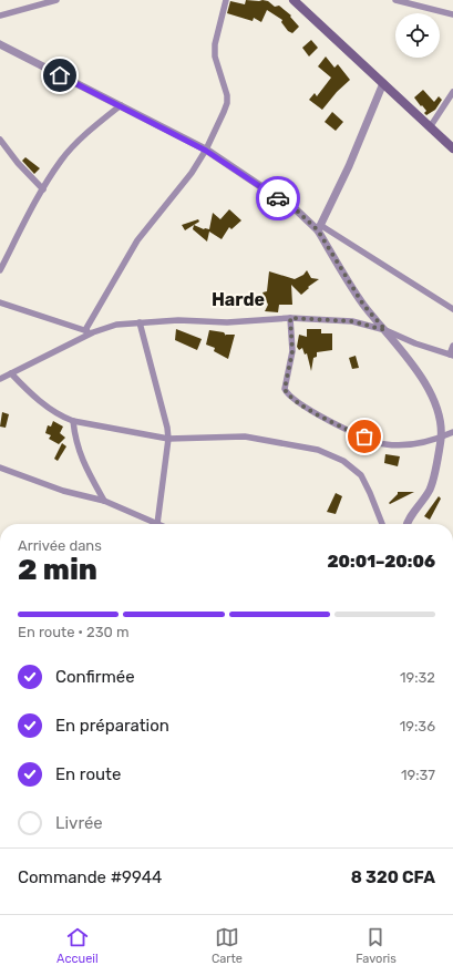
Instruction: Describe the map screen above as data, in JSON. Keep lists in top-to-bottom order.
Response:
{
  "districts": ["Harde"],
  "page": {
    "heading": ["2 min", "Arrivée dans", "20:01–20:06"],
    "panel": ["Commande #9944", "8 320 CFA"],
    "bar": "En route · 230 m",
    "list": [
      ["Confirmée", "19:32"],
      ["En préparation", "19:36"],
      ["En route", "19:37"],
      "Livrée"
    ],
    "tabs": ["Accueil", "Carte", "Favoris"]
  }
}
